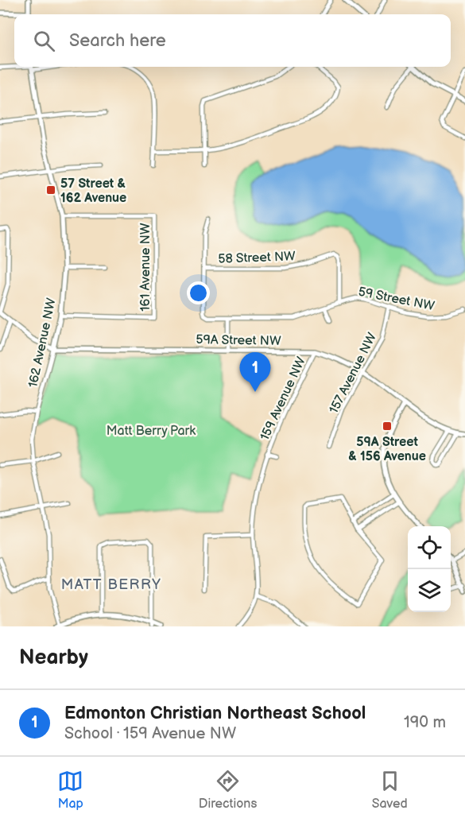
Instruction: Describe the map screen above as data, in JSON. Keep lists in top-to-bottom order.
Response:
{
  "streets": {
    "street": [
      "58 Street NW",
      "161 Avenue NW",
      "59 Street NW",
      "59A Street NW",
      "162 Avenue NW",
      "157 Avenue NW",
      "159 Avenue NW"
    ]
  },
  "crossings": [
    ["58 Street NW", "59 Street NW"],
    ["161 Avenue NW", "162 Avenue NW"],
    ["59 Street NW", "157 Avenue NW"],
    ["59A Street NW", "162 Avenue NW"],
    ["59A Street NW", "157 Avenue NW"],
    ["59A Street NW", "159 Avenue NW"]
  ],
  "districts": ["MATT BERRY"],
  "parks": ["Matt Berry Park"],
  "places": {
    "transit": ["57 Street & 162 Avenue", "59A Street & 156 Avenue"]
  },
  "page": {
    "search": "Search here",
    "pins": "1",
    "heading": "Nearby",
    "list": [
      {
        "mark": "1",
        "name": "Edmonton Christian Northeast School",
        "note": "School · 159 Avenue NW",
        "value": "190 m"
      }
    ],
    "nav": ["Map", "Directions", "Saved"]
  }
}
